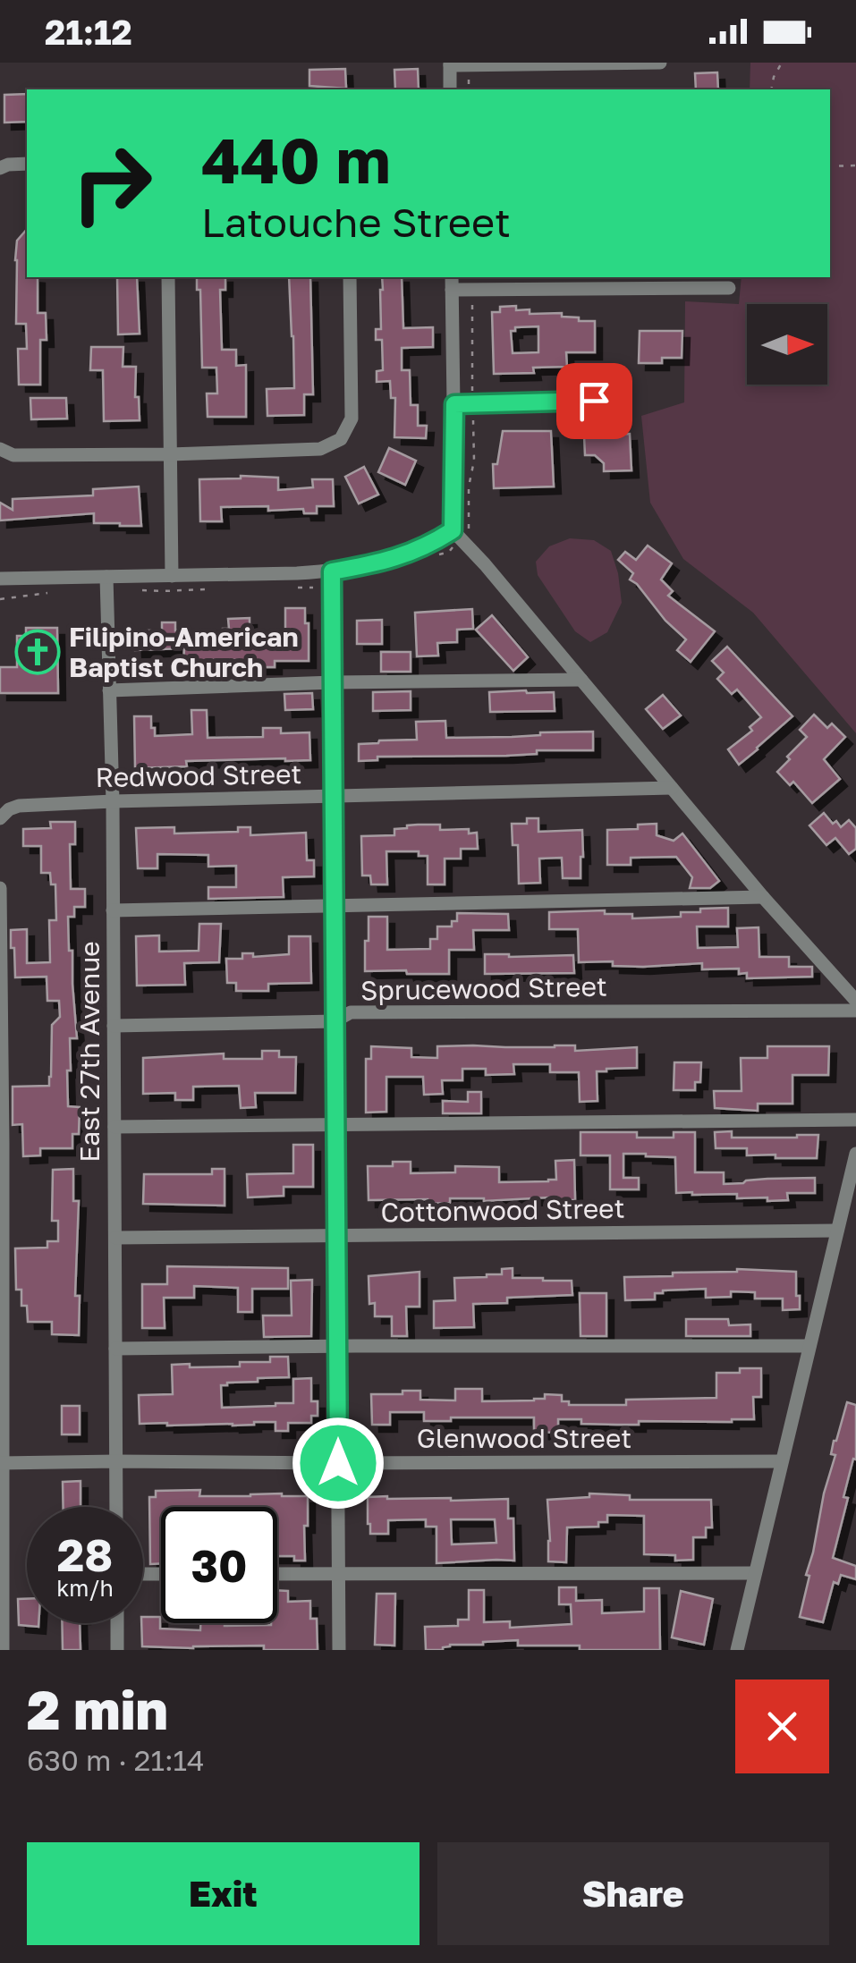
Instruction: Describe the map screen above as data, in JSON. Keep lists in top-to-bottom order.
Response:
{
  "streets": {
    "street": [
      "Redwood Street",
      "Sprucewood Street",
      "East 27th Avenue",
      "Cottonwood Street",
      "Glenwood Street"
    ]
  },
  "crossings": [
    ["Redwood Street", "East 27th Avenue"],
    ["Sprucewood Street", "East 27th Avenue"],
    ["East 27th Avenue", "Cottonwood Street"],
    ["East 27th Avenue", "Glenwood Street"]
  ],
  "places": {
    "church": ["Filipino-American Baptist Church"]
  },
  "north": "right",
  "page": {
    "status": "21:12",
    "turn": ["440 m", "Latouche Street"],
    "speed": "28 km/h",
    "limit": "30",
    "heading": ["2 min", "630 m · 21:14"],
    "buttons": ["Exit", "Share"]
  }
}
